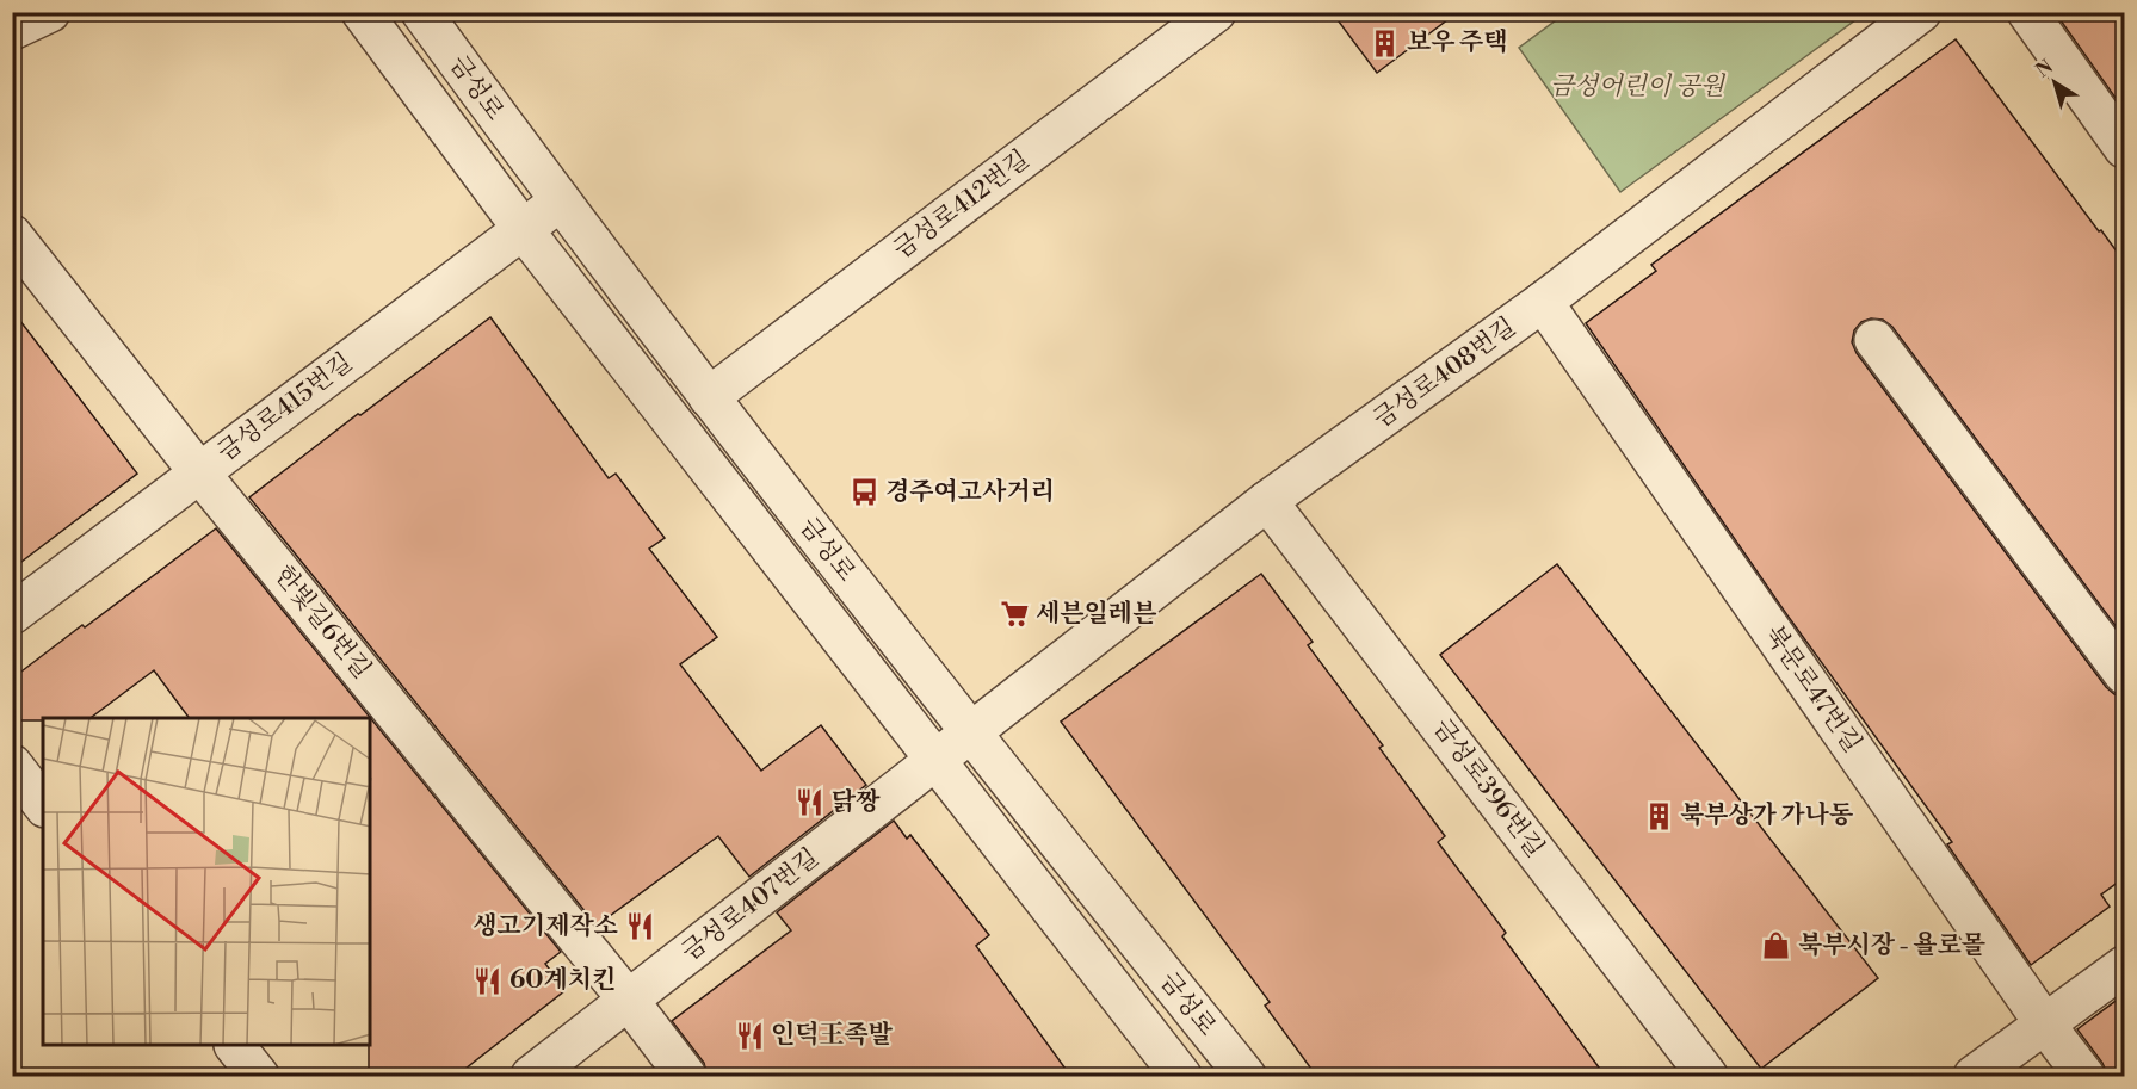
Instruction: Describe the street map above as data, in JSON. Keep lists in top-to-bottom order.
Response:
{
  "streets": {
    "street": [
      "금성로",
      "금성로412번길",
      "금성로408번길",
      "금성로415번길",
      "한빛길6번길",
      "북문로47번길",
      "금성로396번길",
      "금성로407번길"
    ]
  },
  "crossings": [
    ["금성로", "금성로412번길"],
    ["금성로", "금성로408번길"],
    ["금성로", "금성로415번길"],
    ["금성로", "금성로407번길"],
    ["금성로408번길", "북문로47번길"],
    ["금성로408번길", "금성로396번길"],
    ["금성로408번길", "금성로407번길"],
    ["금성로415번길", "한빛길6번길"],
    ["한빛길6번길", "금성로407번길"]
  ],
  "parks": ["금성어린이 공원"],
  "places": {
    "building": ["보우 주택", "북부상가 가나동"],
    "bus stop": ["경주여고사거리"],
    "supermarket": ["세븐일레븐"],
    "restaurant": [
      "닭짱",
      "생고기제작소",
      "60계치킨",
      "인덕王족발"
    ],
    "shop": ["북부시장 - 욜로몰"]
  },
  "north": "top left"
}
